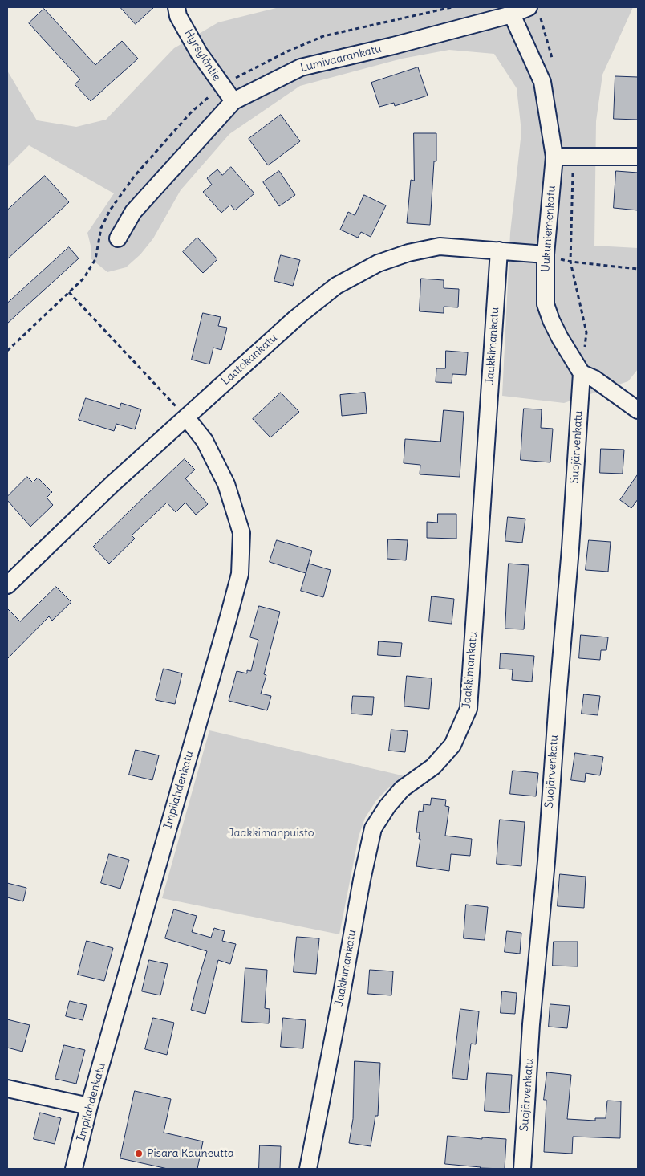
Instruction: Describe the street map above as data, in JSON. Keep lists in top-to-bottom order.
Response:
{
  "streets": {
    "street": [
      "Hyrsyläntie",
      "Lumivaarankatu",
      "Uukuniemenkatu",
      "Jaakkimankatu",
      "Laatokankatu",
      "Suojärvenkatu",
      "Impilahdenkatu"
    ]
  },
  "crossings": [
    ["Hyrsyläntie", "Lumivaarankatu"],
    ["Lumivaarankatu", "Uukuniemenkatu"],
    ["Uukuniemenkatu", "Laatokankatu"],
    ["Uukuniemenkatu", "Suojärvenkatu"],
    ["Jaakkimankatu", "Laatokankatu"],
    ["Laatokankatu", "Impilahdenkatu"]
  ],
  "parks": ["Jaakkimanpuisto"],
  "places": ["Pisara Kauneutta"]
}
